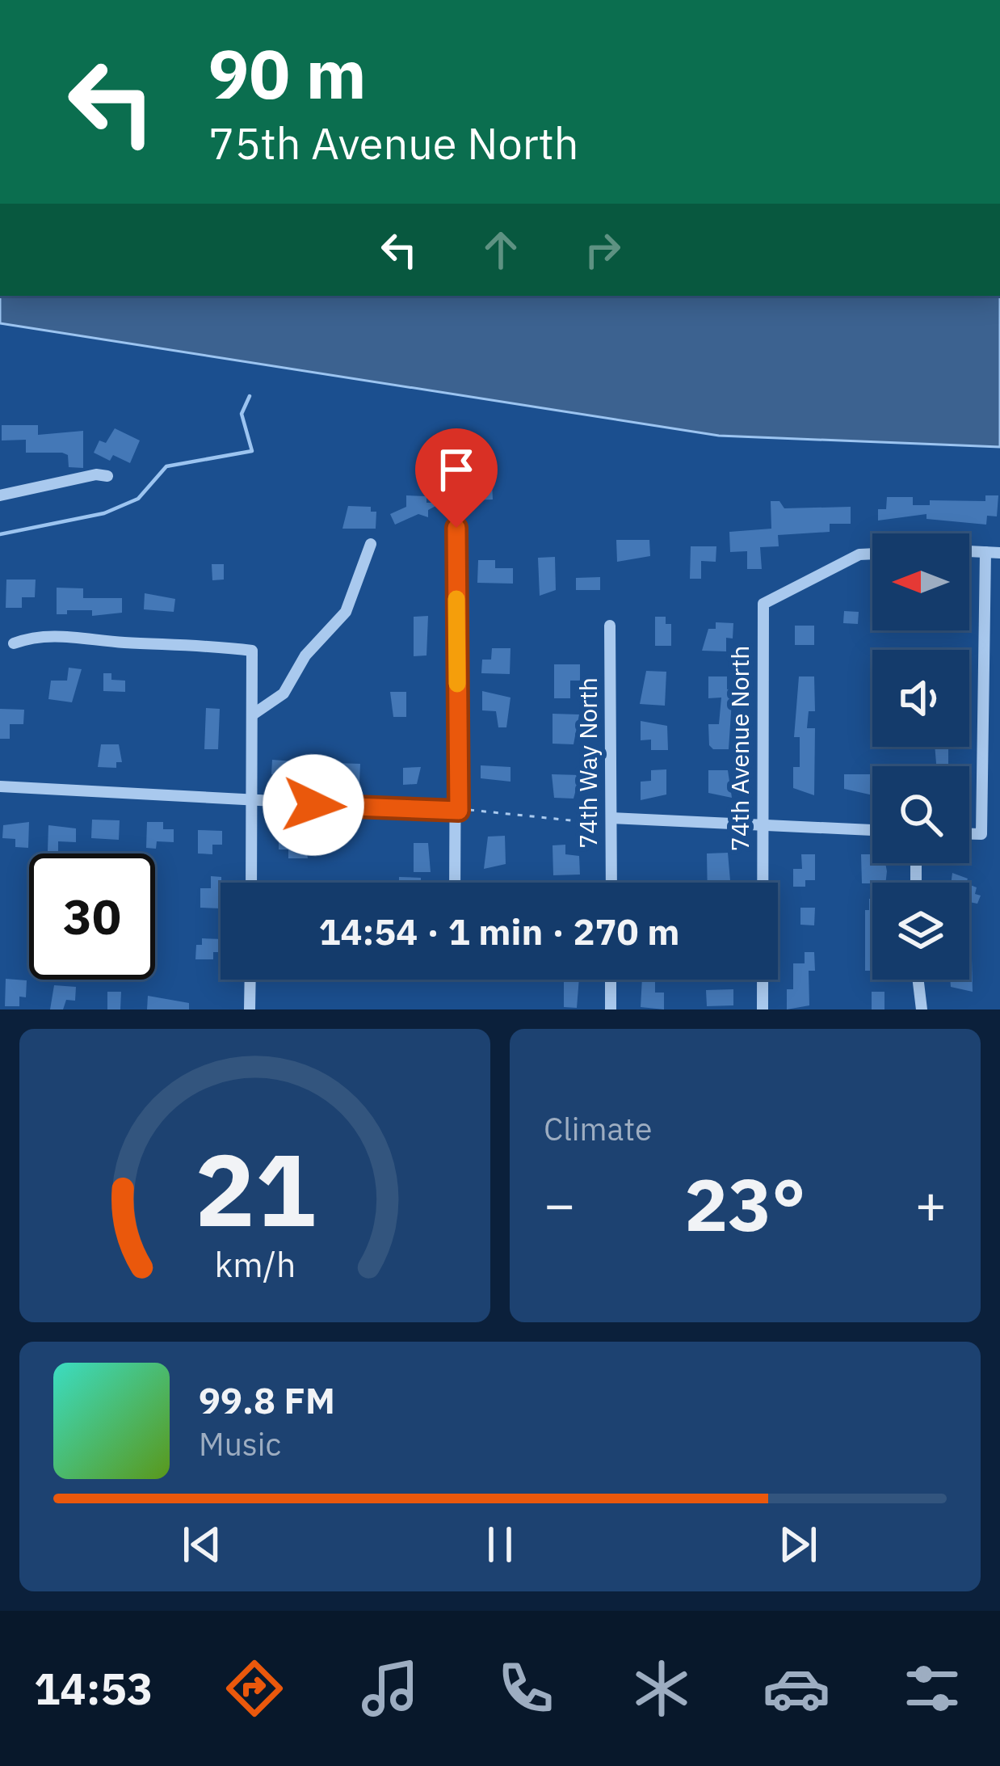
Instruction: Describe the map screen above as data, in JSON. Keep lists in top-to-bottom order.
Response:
{
  "streets": {
    "street": ["74th Avenue North", "74th Way North"]
  },
  "north": "left",
  "page": {
    "turn": ["90 m", "75th Avenue North"],
    "limit": "30",
    "trip": "14:54 · 1 min · 270 m",
    "tile": "Climate",
    "heat": ["−", "23°", "+"],
    "song": ["99.8 FM", "Music"],
    "tabs": "14:53",
    "gauge": ["21", "km/h"]
  }
}
